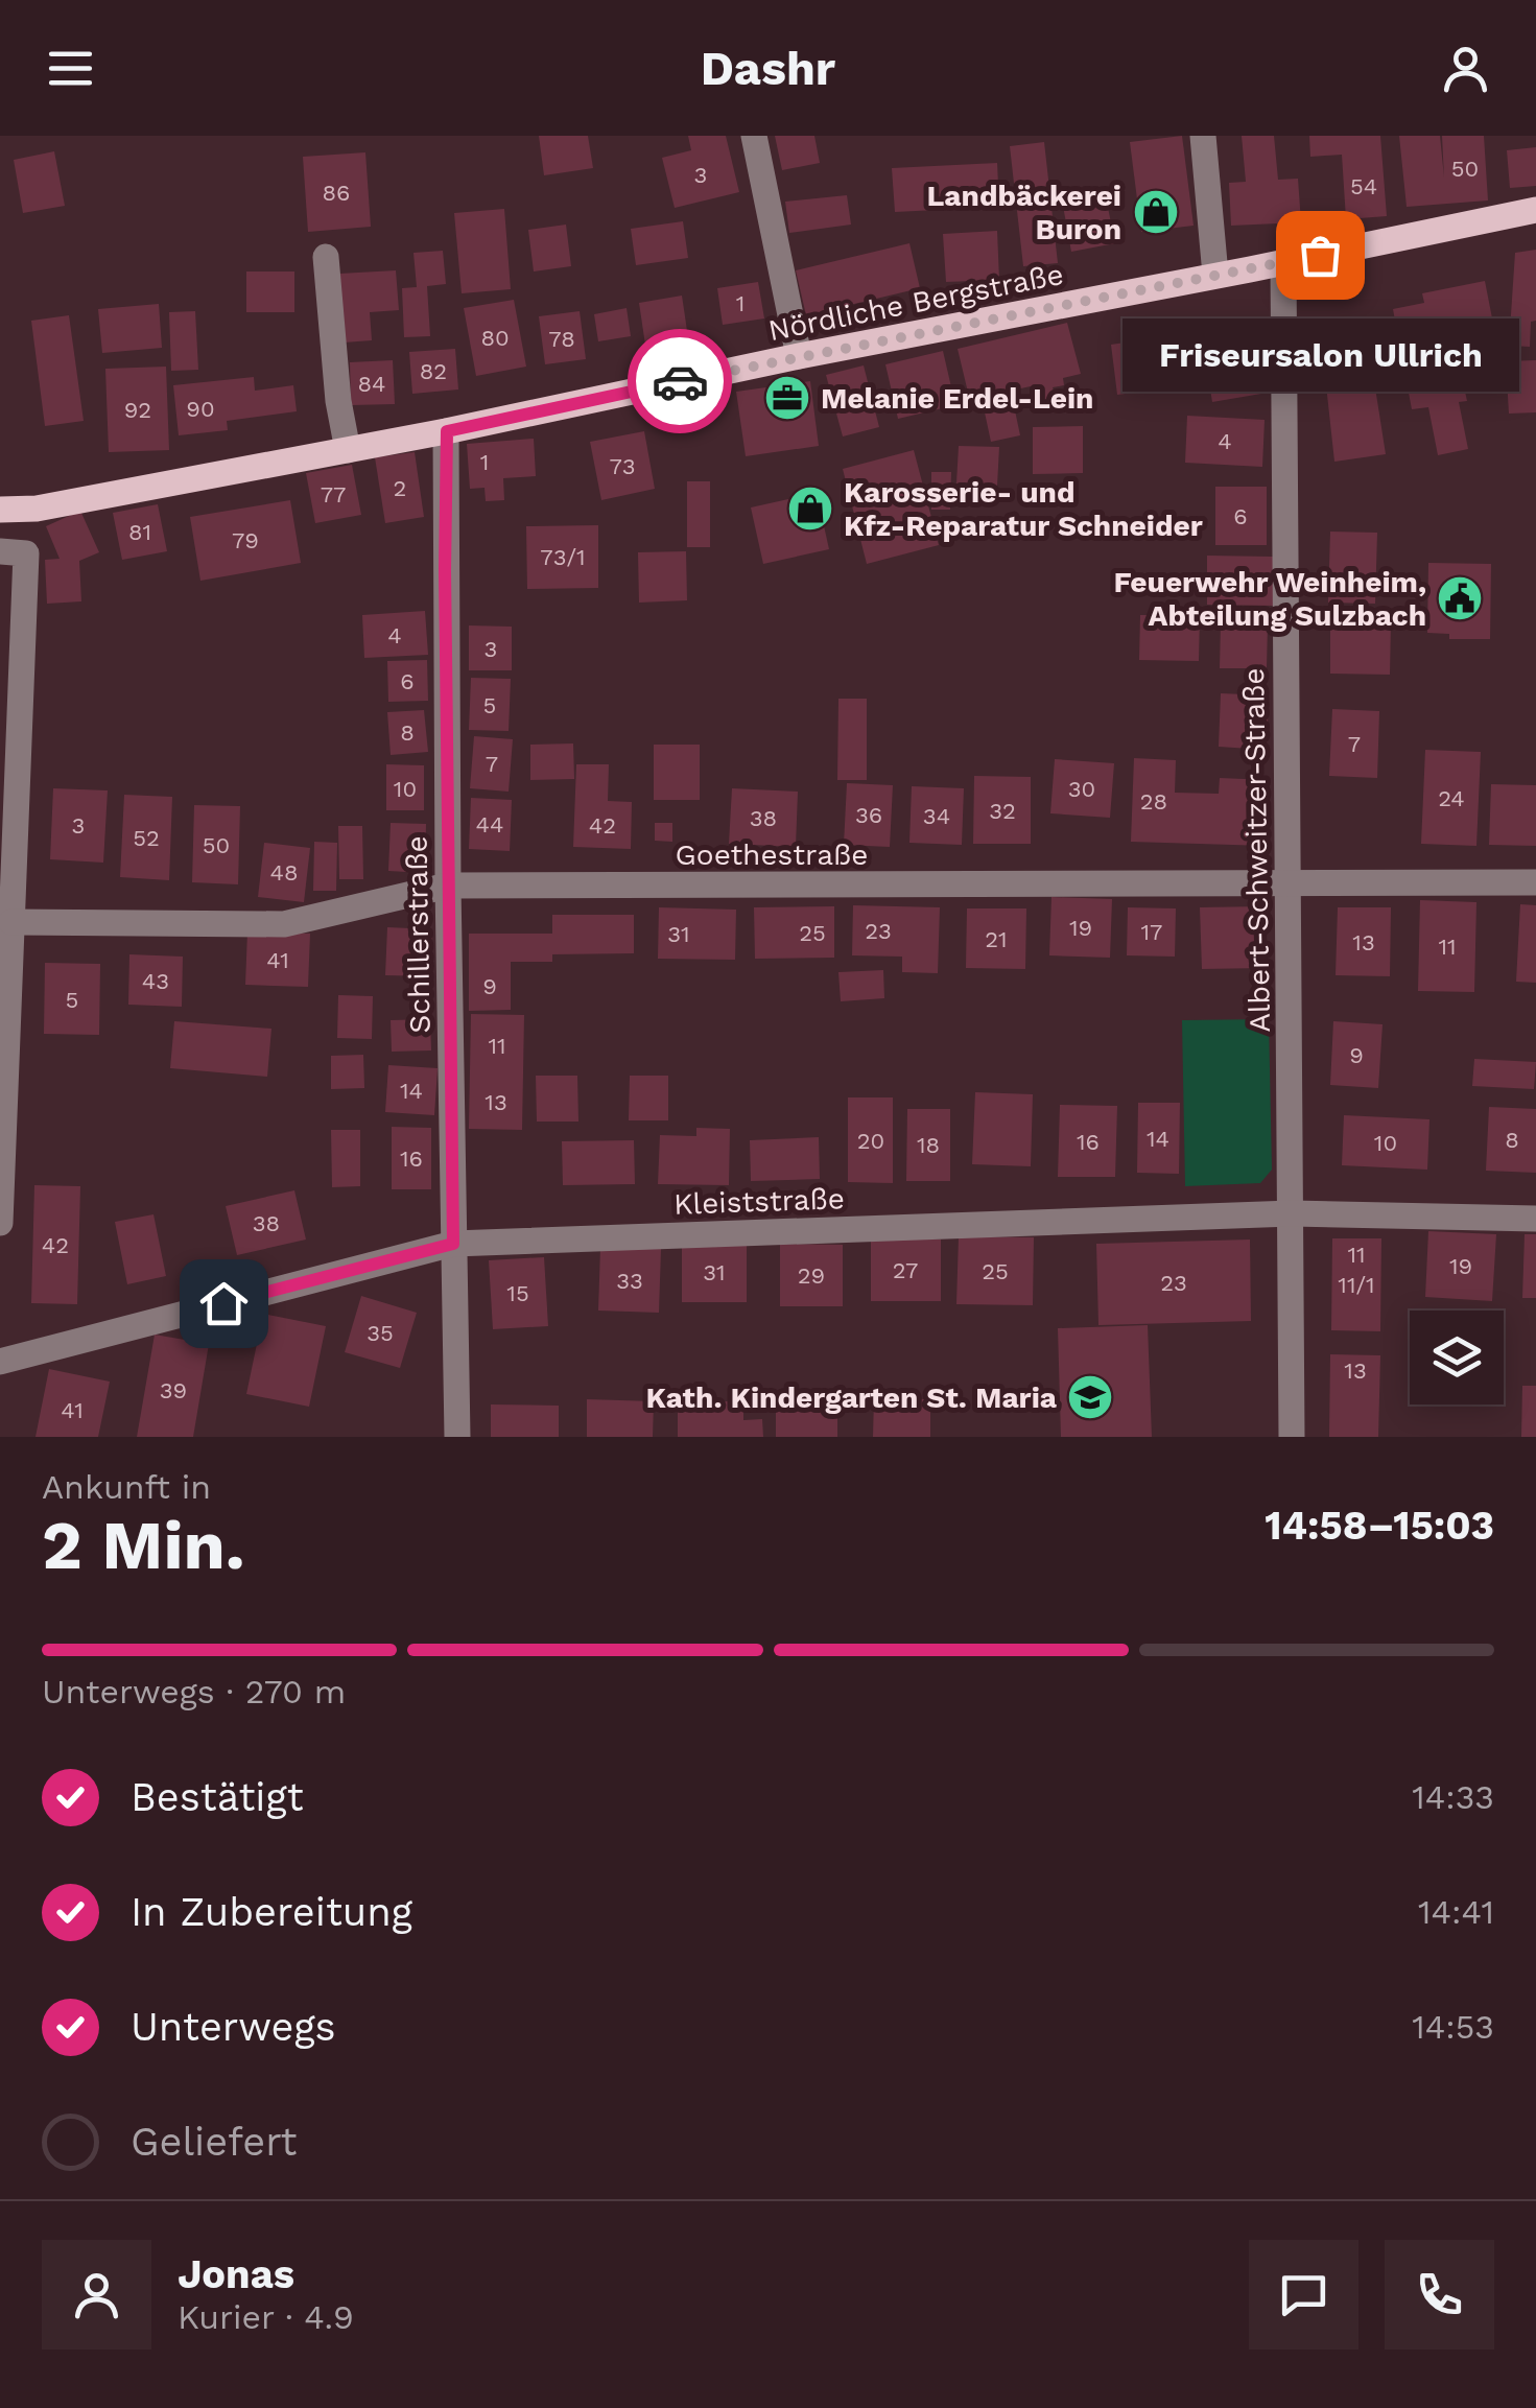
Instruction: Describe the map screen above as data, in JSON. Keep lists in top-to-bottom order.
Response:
{
  "streets": {
    "main road": ["Nördliche Bergstraße"],
    "street": [
      "Albert-Schweitzer-Straße",
      "Goethestraße",
      "Schillerstraße",
      "Kleiststraße"
    ]
  },
  "crossings": [
    ["Nördliche Bergstraße", "Albert-Schweitzer-Straße"],
    ["Nördliche Bergstraße", "Schillerstraße"],
    ["Albert-Schweitzer-Straße", "Goethestraße"],
    ["Albert-Schweitzer-Straße", "Kleiststraße"],
    ["Goethestraße", "Schillerstraße"],
    ["Schillerstraße", "Kleiststraße"]
  ],
  "places": {
    "shop": ["Landbäckerei Buron", "Karosserie- und Kfz-Reparatur Schneider"],
    "other": ["Friseursalon Ullrich"],
    "office": ["Melanie Erdel-Lein"],
    "public building": ["Feuerwehr Weinheim, Abteilung Sulzbach"],
    "school or university": ["Kath. Kindergarten St. Maria"]
  },
  "house_numbers": [
    "50",
    "3",
    "54",
    "86",
    "1",
    "80",
    "78",
    "82",
    "84",
    "90",
    "92",
    "4",
    "1",
    "73",
    "2",
    "77",
    "6",
    "81",
    "79",
    "73/1",
    "4",
    "3",
    "6",
    "5",
    "8",
    "7",
    "7",
    "10",
    "30",
    "24",
    "28",
    "32",
    "36",
    "34",
    "38",
    "44",
    "3",
    "42",
    "52",
    "50",
    "48",
    "19",
    "23",
    "17",
    "25",
    "31",
    "21",
    "13",
    "11",
    "41",
    "43",
    "9",
    "5",
    "11",
    "9",
    "14",
    "13",
    "14",
    "8",
    "20",
    "16",
    "10",
    "18",
    "16",
    "38",
    "42",
    "11",
    "19",
    "27",
    "25",
    "31",
    "29",
    "33",
    "23",
    "11/1",
    "15",
    "35",
    "13",
    "39",
    "41"
  ],
  "page": {
    "header": "Dashr",
    "bubble": "Friseursalon Ullrich",
    "heading": ["2 Min.", "Ankunft in", "14:58–15:03"],
    "panel": ["Jonas", "Kurier · 4.9"],
    "bar": "Unterwegs · 270 m",
    "list": [
      ["Bestätigt", "14:33"],
      ["In Zubereitung", "14:41"],
      ["Unterwegs", "14:53"],
      "Geliefert"
    ]
  }
}
